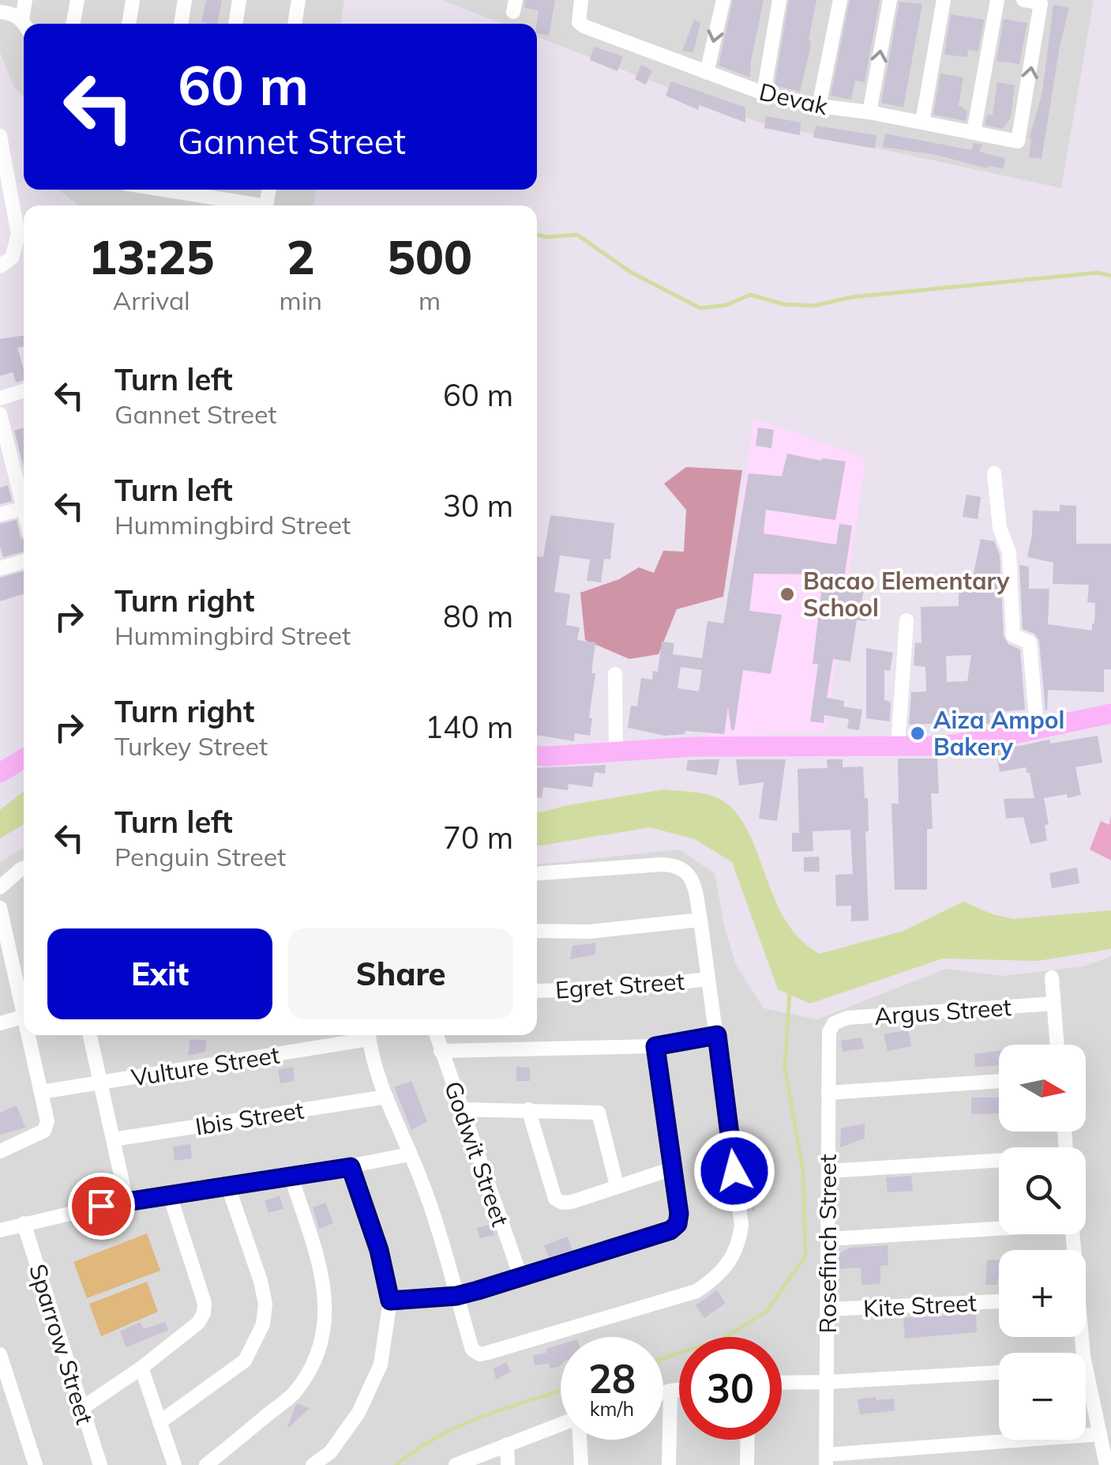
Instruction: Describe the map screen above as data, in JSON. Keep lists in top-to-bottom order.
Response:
{
  "streets": {
    "street": [
      "Devak",
      "Egret Street",
      "Argus Street",
      "Vulture Street",
      "Ibis Street",
      "Godwit Street",
      "Rosefinch Street",
      "Kite Street",
      "Sparrow Street"
    ]
  },
  "crossings": [
    ["Argus Street", "Rosefinch Street"],
    ["Rosefinch Street", "Kite Street"]
  ],
  "places": ["Bacao Elementary School", "Aiza Ampol Bakery"],
  "north": "right",
  "page": {
    "turn": ["60 m", "Gannet Street"],
    "eta": [
      "13:25",
      "Arrival",
      "2",
      "min",
      "500",
      "m"
    ],
    "list": [
      {
        "name": "Turn left",
        "note": "Gannet Street",
        "value": "60 m"
      },
      {
        "name": "Turn left",
        "note": "Hummingbird Street",
        "value": "30 m"
      },
      {
        "name": "Turn right",
        "note": "Hummingbird Street",
        "value": "80 m"
      },
      {
        "name": "Turn right",
        "note": "Turkey Street",
        "value": "140 m"
      },
      {
        "name": "Turn left",
        "note": "Penguin Street",
        "value": "70 m"
      }
    ],
    "buttons": ["Exit", "Share"],
    "map_buttons": ["+", "−"],
    "speed": "28 km/h",
    "limit": "30"
  }
}
